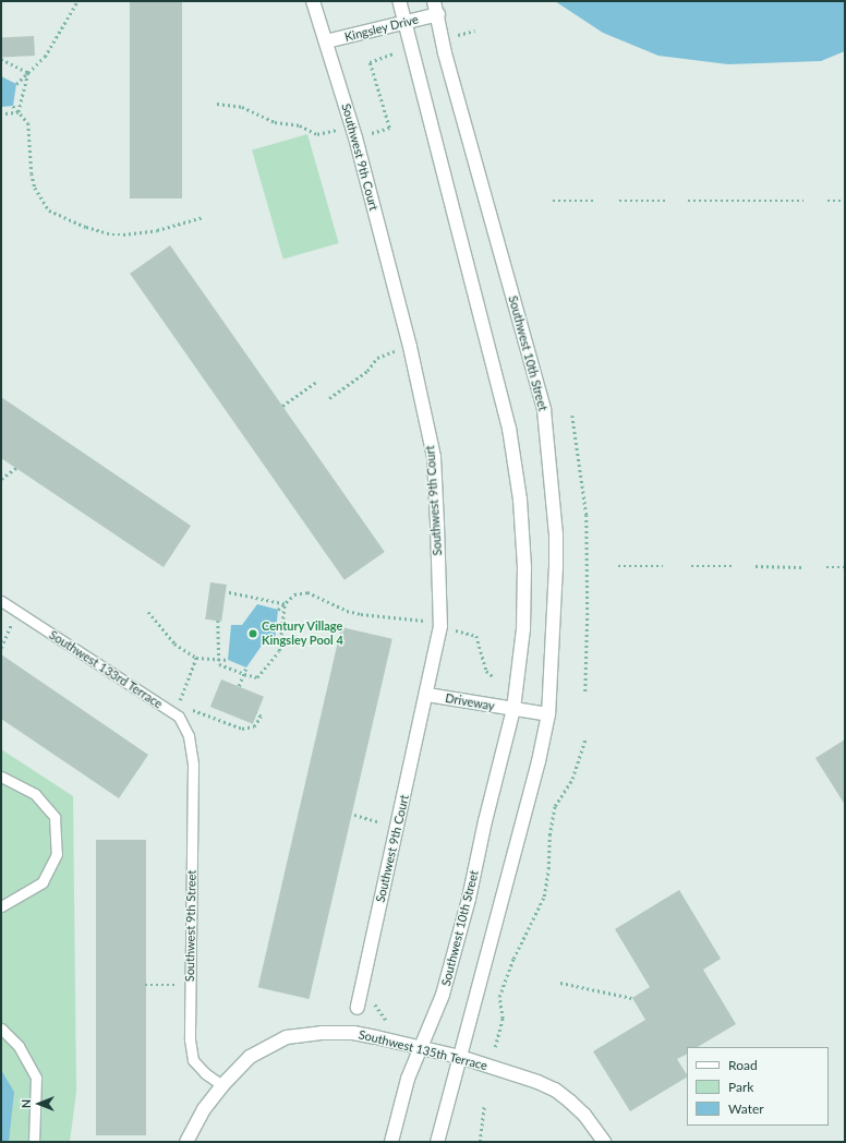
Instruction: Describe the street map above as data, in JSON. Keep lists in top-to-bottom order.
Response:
{
  "streets": {
    "street": [
      "Kingsley Drive",
      "Southwest 9th Court",
      "Southwest 10th Street",
      "Driveway",
      "Southwest 135th Terrace"
    ],
    "lane": ["Southwest 133rd Terrace", "Southwest 9th Street"]
  },
  "crossings": [
    ["Kingsley Drive", "Southwest 9th Court"],
    ["Kingsley Drive", "Southwest 10th Street"],
    ["Southwest 9th Court", "Driveway"],
    ["Southwest 10th Street", "Driveway"],
    ["Southwest 10th Street", "Southwest 135th Terrace"],
    ["Southwest 133rd Terrace", "Southwest 9th Street"],
    ["Southwest 9th Street", "Southwest 135th Terrace"]
  ],
  "places": ["Century Village Kingsley Pool 4"],
  "legend": ["Road", "Park", "Water"],
  "north": "left"
}
